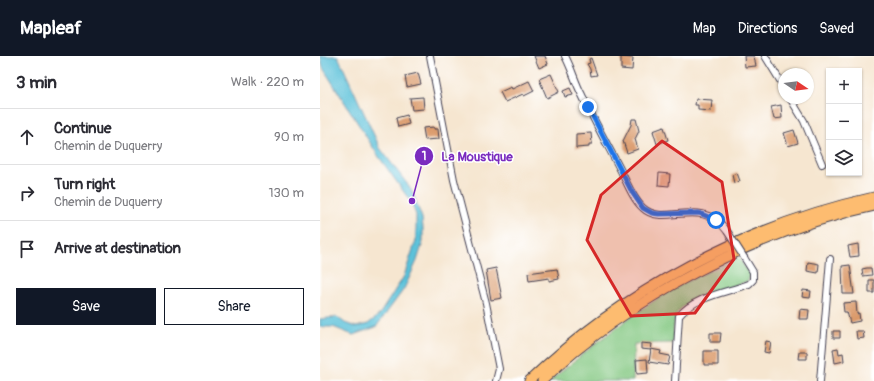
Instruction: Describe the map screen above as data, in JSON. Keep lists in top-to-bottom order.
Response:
{
  "places": ["La Moustique"],
  "north": "right",
  "page": {
    "header": "Mapleaf",
    "nav": ["Map", "Directions", "Saved"],
    "heading": ["3 min", "Walk · 220 m"],
    "map_buttons": ["+", "−"],
    "list": [
      ["Continue", "Chemin de Duquerry", "90 m"],
      ["Turn right", "Chemin de Duquerry", "130 m"],
      "Arrive at destination"
    ],
    "buttons": ["Save", "Share"]
  }
}
